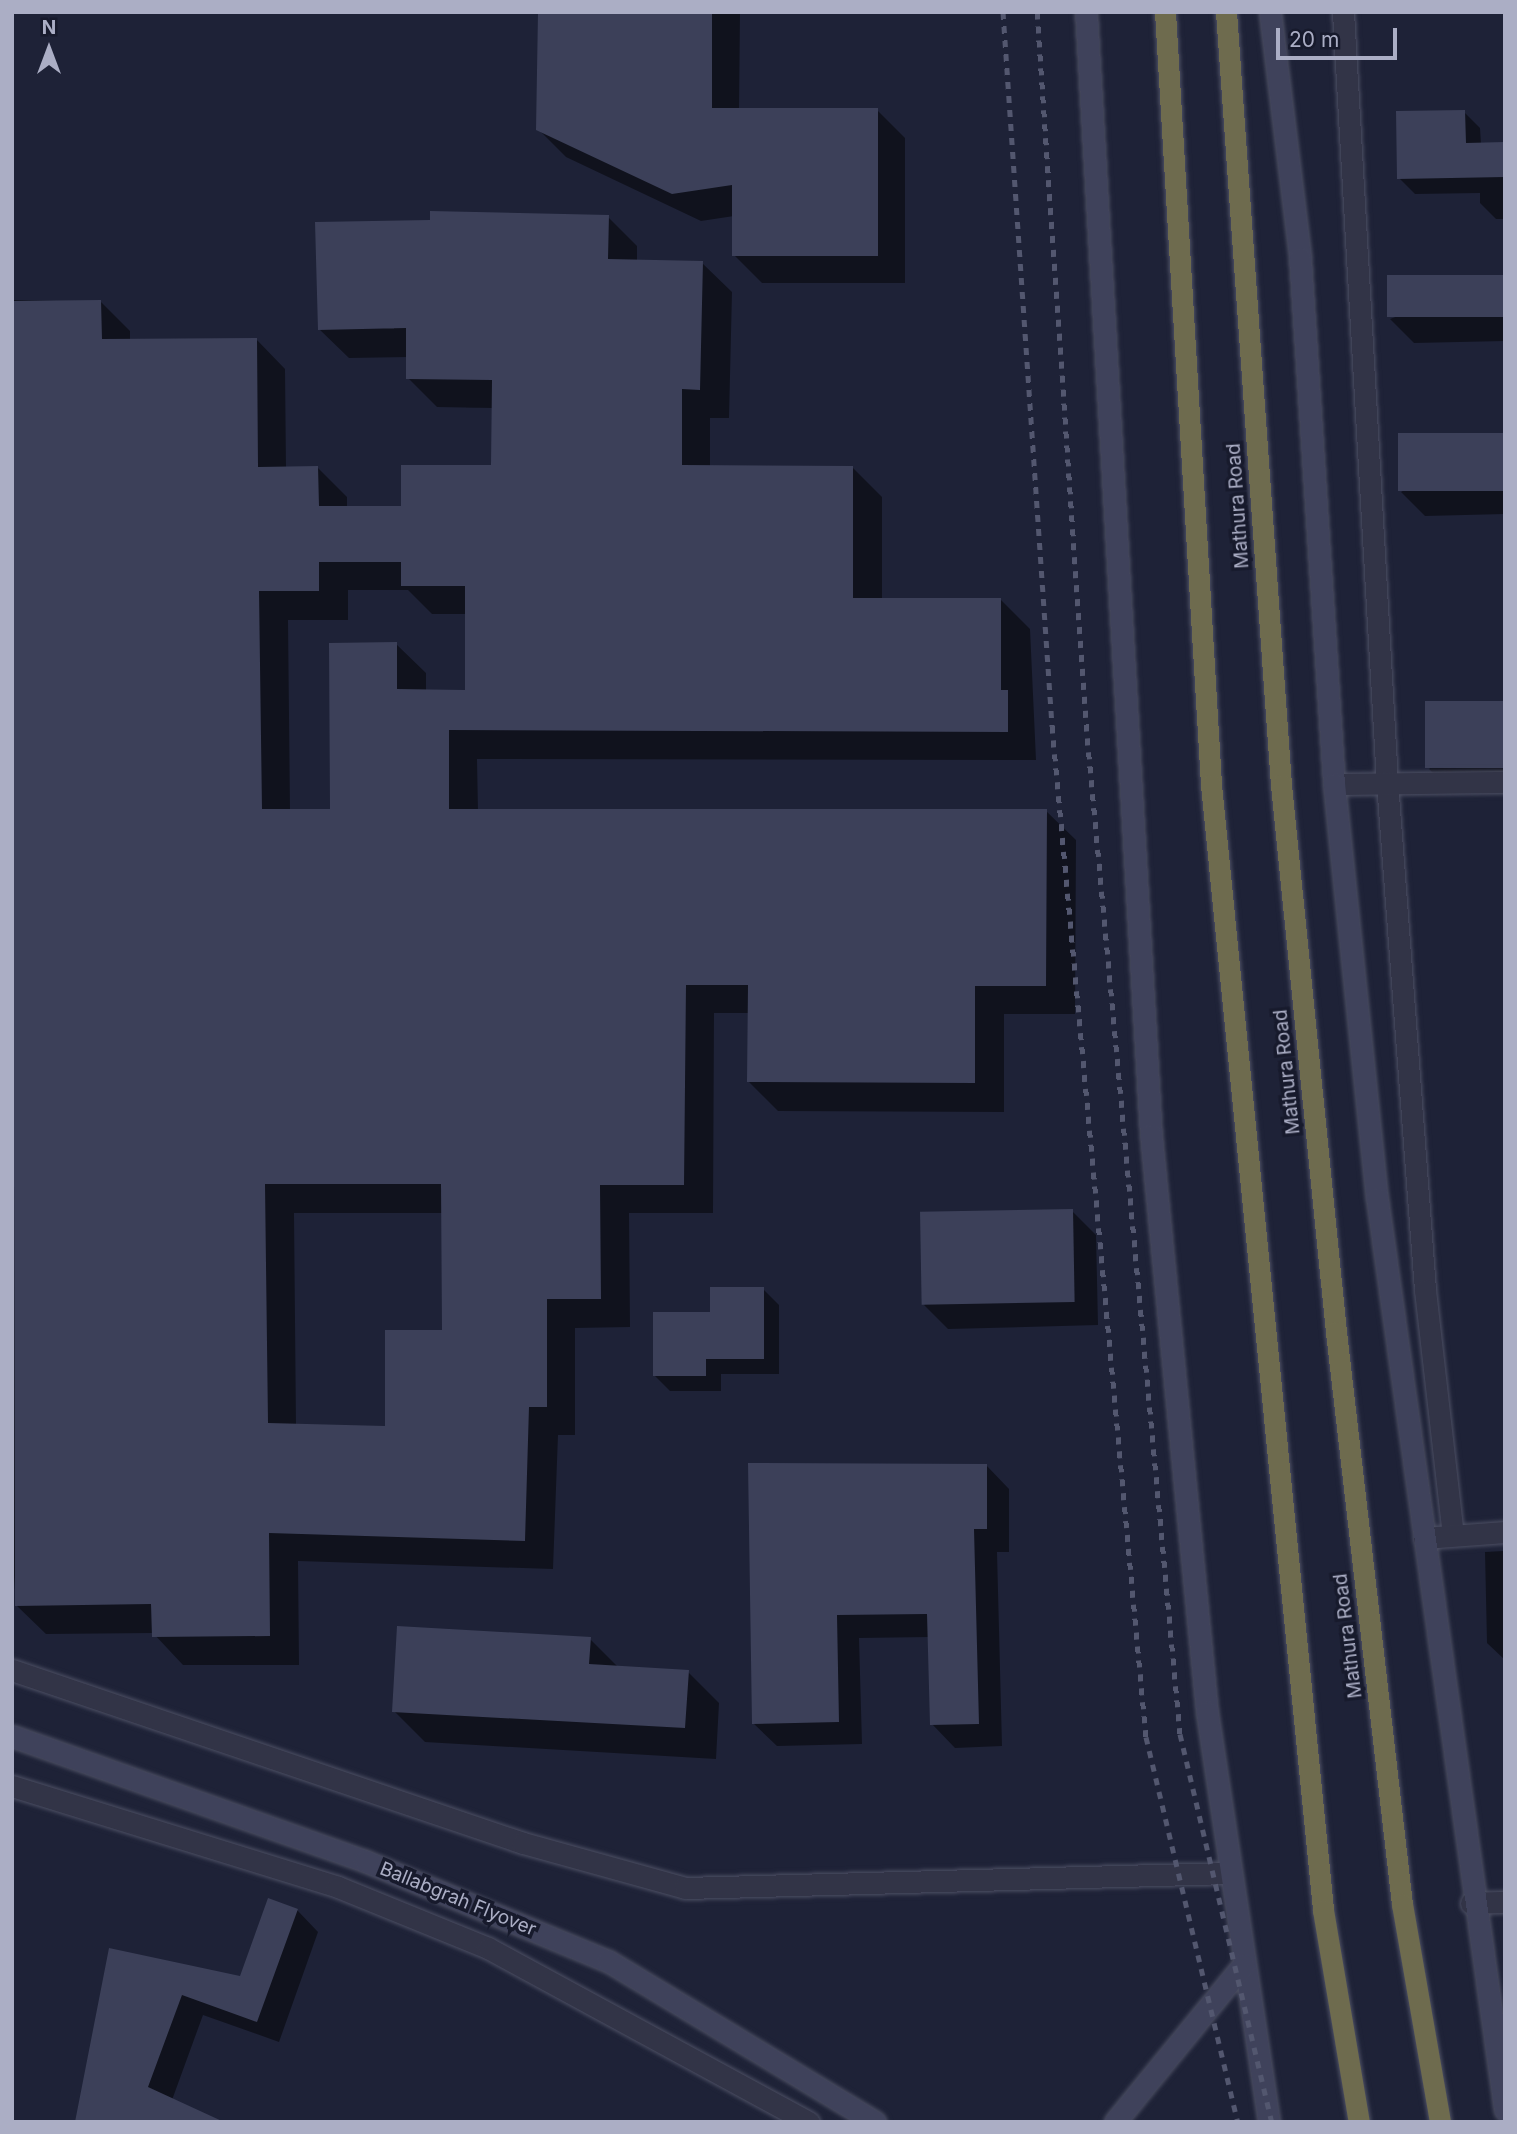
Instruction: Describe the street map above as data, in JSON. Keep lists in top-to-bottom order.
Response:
{
  "streets": {
    "highway": ["Mathura Road"],
    "main road": ["Ballabgrah Flyover"]
  },
  "scale_bar": "20 m",
  "north": "top"
}
